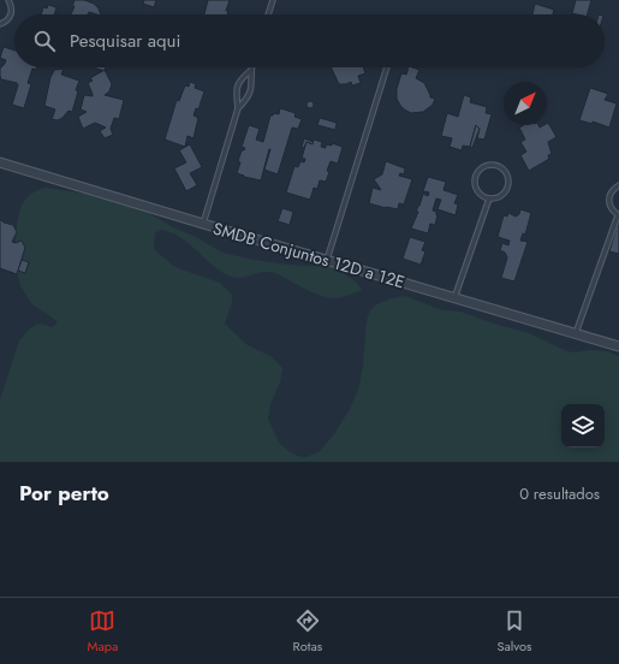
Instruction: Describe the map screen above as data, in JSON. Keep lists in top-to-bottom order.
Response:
{
  "streets": {
    "street": ["SMDB Conjuntos 12D a 12E"]
  },
  "north": "top right",
  "page": {
    "search": "Pesquisar aqui",
    "heading": ["Por perto", "0 resultados"],
    "nav": ["Mapa", "Rotas", "Salvos"]
  }
}
